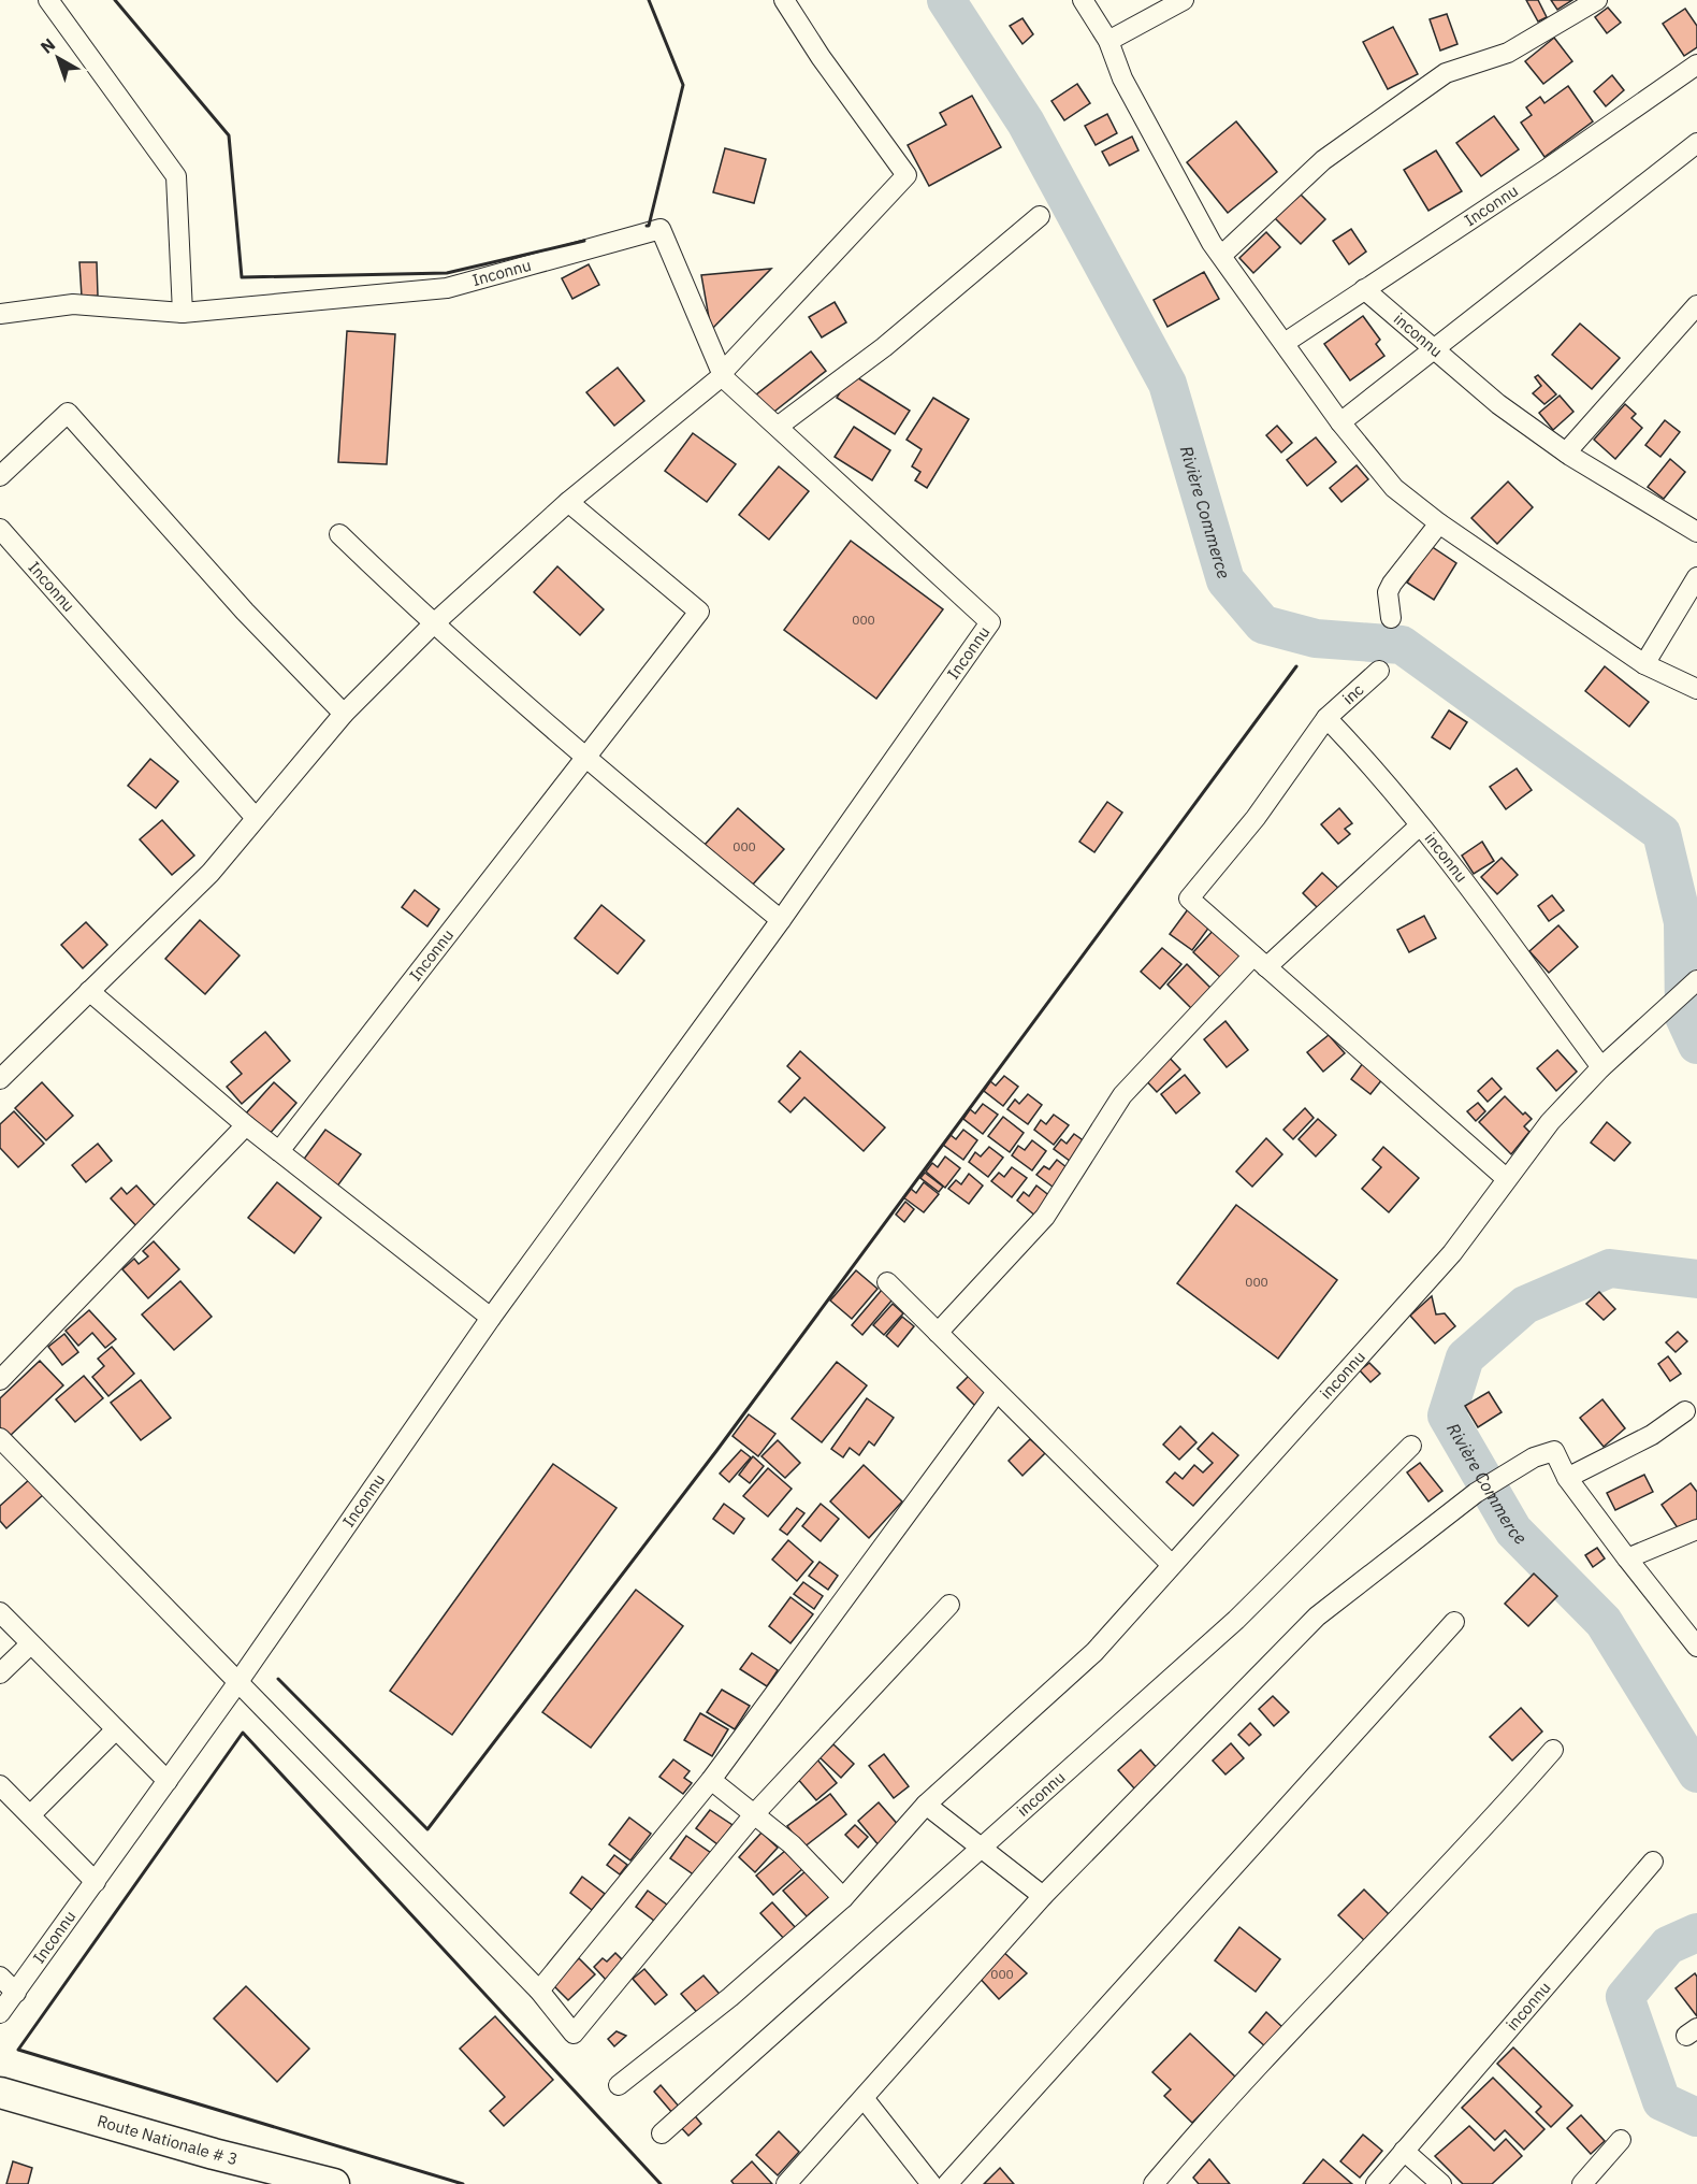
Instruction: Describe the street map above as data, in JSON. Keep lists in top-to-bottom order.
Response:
{
  "streets": {
    "main road": ["Route Nationale # 3"],
    "street": ["Inconnu", "inconnu", "inc"]
  },
  "crossings": [
    ["Inconnu", "inconnu"],
    ["inconnu", "inc"]
  ],
  "water": ["Rivière Commerce"],
  "house_numbers": [
    "000",
    "000",
    "000",
    "000"
  ],
  "north": "top left"
}
